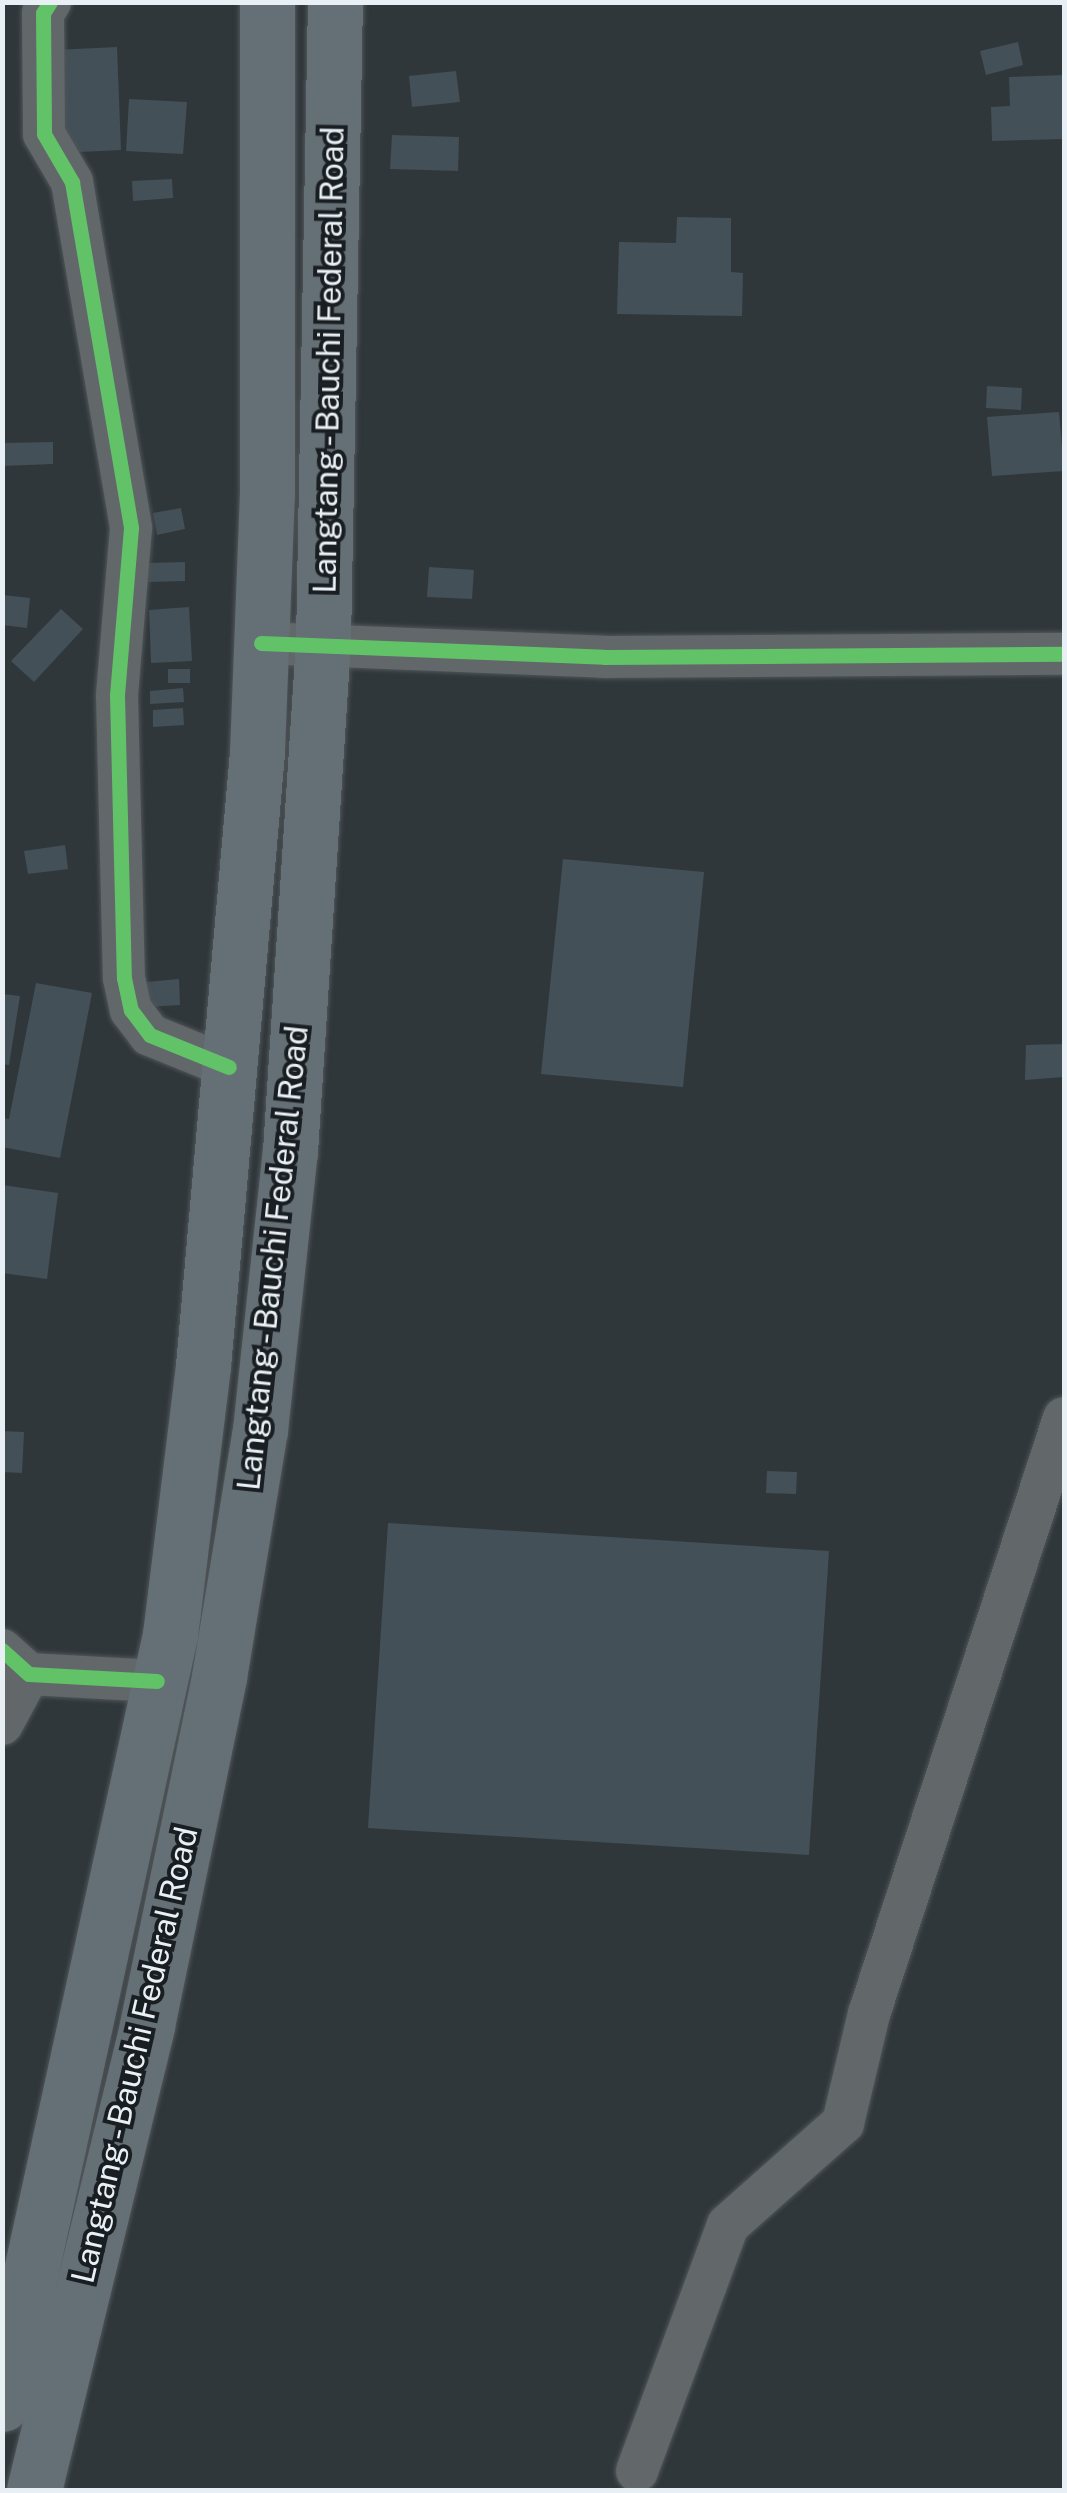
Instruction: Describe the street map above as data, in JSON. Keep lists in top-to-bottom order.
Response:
{
  "streets": {
    "main road": ["Langtang - Bauchi Federal Road"]
  }
}
